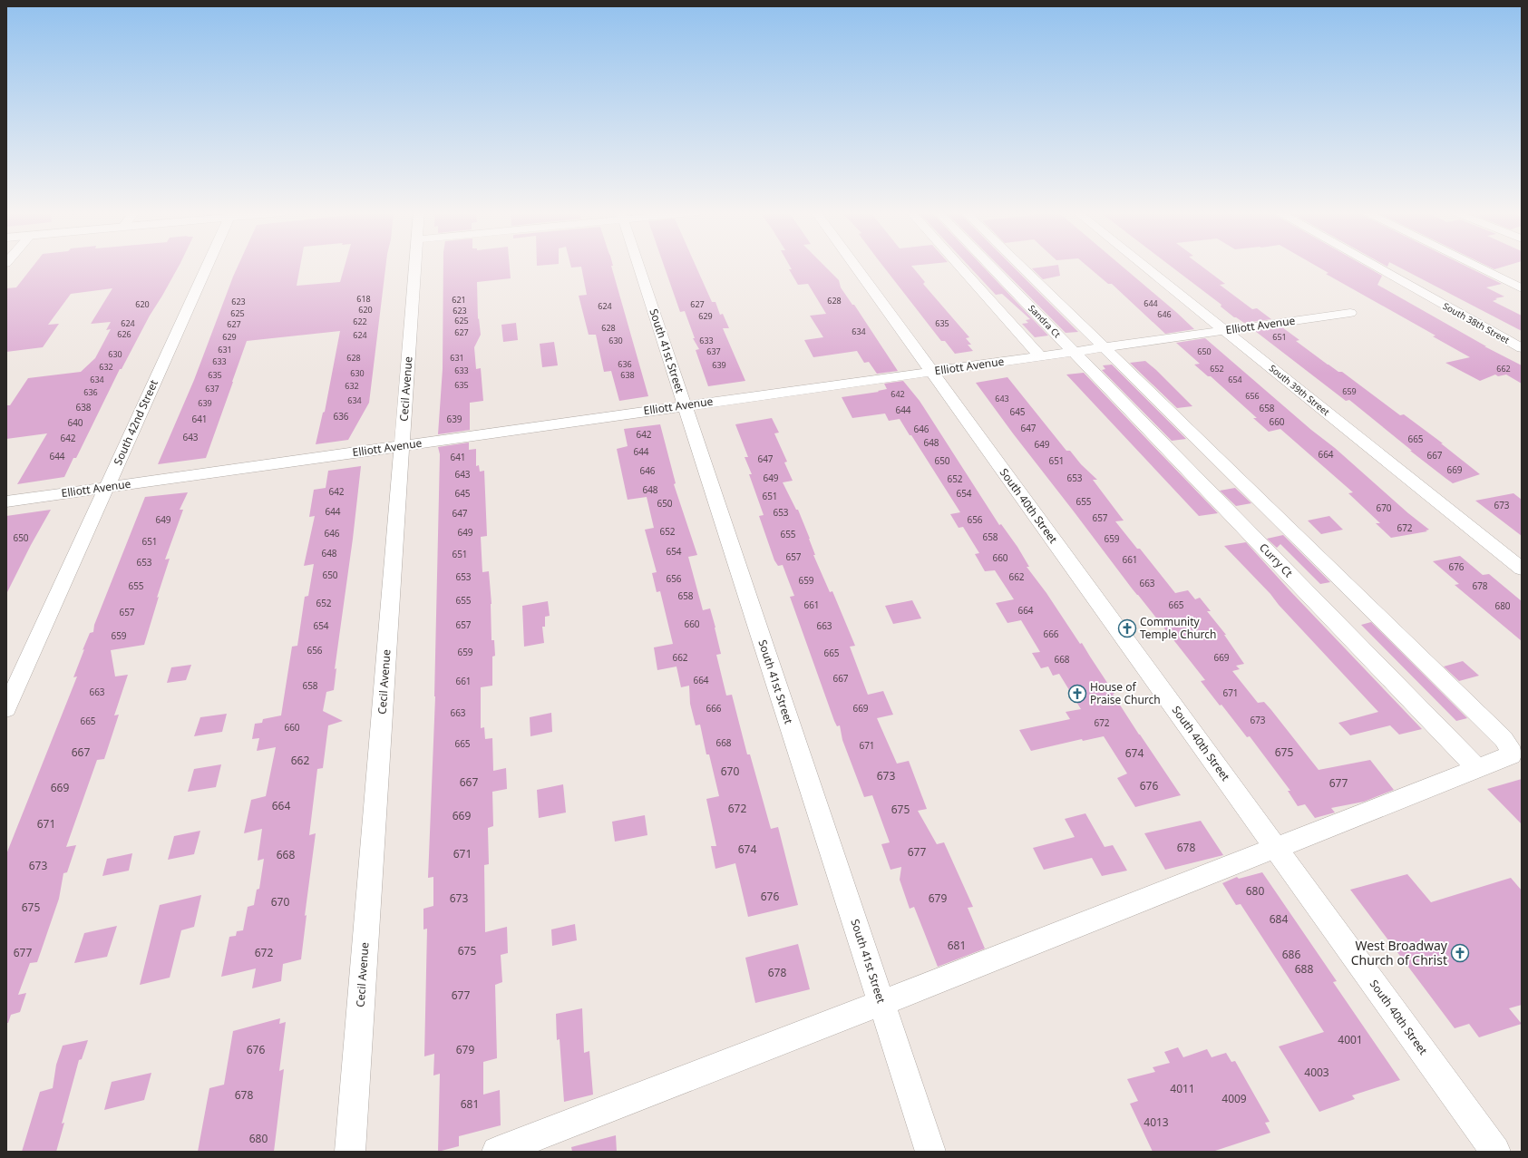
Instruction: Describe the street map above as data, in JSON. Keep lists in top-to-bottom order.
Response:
{
  "streets": {
    "street": [
      "Sandra Ct",
      "South 38th Street",
      "Elliott Avenue",
      "South 41st Street",
      "Cecil Avenue",
      "South 39th Street",
      "South 42nd Street",
      "South 40th Street",
      "Curry Ct"
    ]
  },
  "crossings": [
    ["Sandra Ct", "Elliott Avenue"],
    ["Sandra Ct", "Curry Ct"],
    ["Elliott Avenue", "South 41st Street"],
    ["Elliott Avenue", "Cecil Avenue"],
    ["Elliott Avenue", "South 39th Street"],
    ["Elliott Avenue", "South 42nd Street"],
    ["Elliott Avenue", "South 40th Street"],
    ["Elliott Avenue", "Curry Ct"]
  ],
  "places": {
    "church": ["Community Temple Church", "House of Praise Church", "West Broadway Church of Christ"]
  },
  "house_numbers": [
    "618",
    "621",
    "628",
    "623",
    "644",
    "620",
    "627",
    "624",
    "620",
    "623",
    "625",
    "646",
    "629",
    "625",
    "622",
    "624",
    "635",
    "627",
    "628",
    "634",
    "627",
    "626",
    "624",
    "629",
    "651",
    "630",
    "633",
    "631",
    "637",
    "650",
    "630",
    "628",
    "631",
    "633",
    "636",
    "639",
    "632",
    "652",
    "662",
    "633",
    "630",
    "635",
    "638",
    "634",
    "654",
    "635",
    "632",
    "637",
    "659",
    "636",
    "642",
    "656",
    "643",
    "634",
    "639",
    "638",
    "658",
    "644",
    "645",
    "636",
    "641",
    "639",
    "660",
    "640",
    "647",
    "646",
    "642",
    "643",
    "642",
    "665",
    "648",
    "649",
    "644",
    "664",
    "667",
    "644",
    "641",
    "647",
    "650",
    "651",
    "669",
    "646",
    "643",
    "649",
    "653",
    "652",
    "648",
    "642",
    "645",
    "654",
    "651",
    "655",
    "650",
    "673",
    "670",
    "644",
    "653",
    "647",
    "657",
    "649",
    "656",
    "672",
    "652",
    "649",
    "646",
    "655",
    "658",
    "650",
    "659",
    "651",
    "654",
    "648",
    "651",
    "657",
    "660",
    "661",
    "653",
    "676",
    "650",
    "653",
    "662",
    "656",
    "659",
    "663",
    "655",
    "678",
    "658",
    "655",
    "652",
    "661",
    "665",
    "680",
    "664",
    "657",
    "660",
    "657",
    "654",
    "663",
    "666",
    "659",
    "656",
    "659",
    "665",
    "662",
    "669",
    "668",
    "667",
    "664",
    "661",
    "658",
    "663",
    "671",
    "666",
    "669",
    "663",
    "673",
    "665",
    "672",
    "660",
    "668",
    "665",
    "671",
    "667",
    "675",
    "674",
    "662",
    "670",
    "673",
    "667",
    "677",
    "676",
    "669",
    "664",
    "672",
    "675",
    "669",
    "671",
    "678",
    "674",
    "677",
    "671",
    "668",
    "673",
    "680",
    "676",
    "673",
    "679",
    "670",
    "675",
    "684",
    "681",
    "675",
    "677",
    "672",
    "686",
    "688",
    "678",
    "677",
    "4001",
    "676",
    "679",
    "4003",
    "4011",
    "678",
    "4009",
    "681",
    "4013",
    "680"
  ]
}
